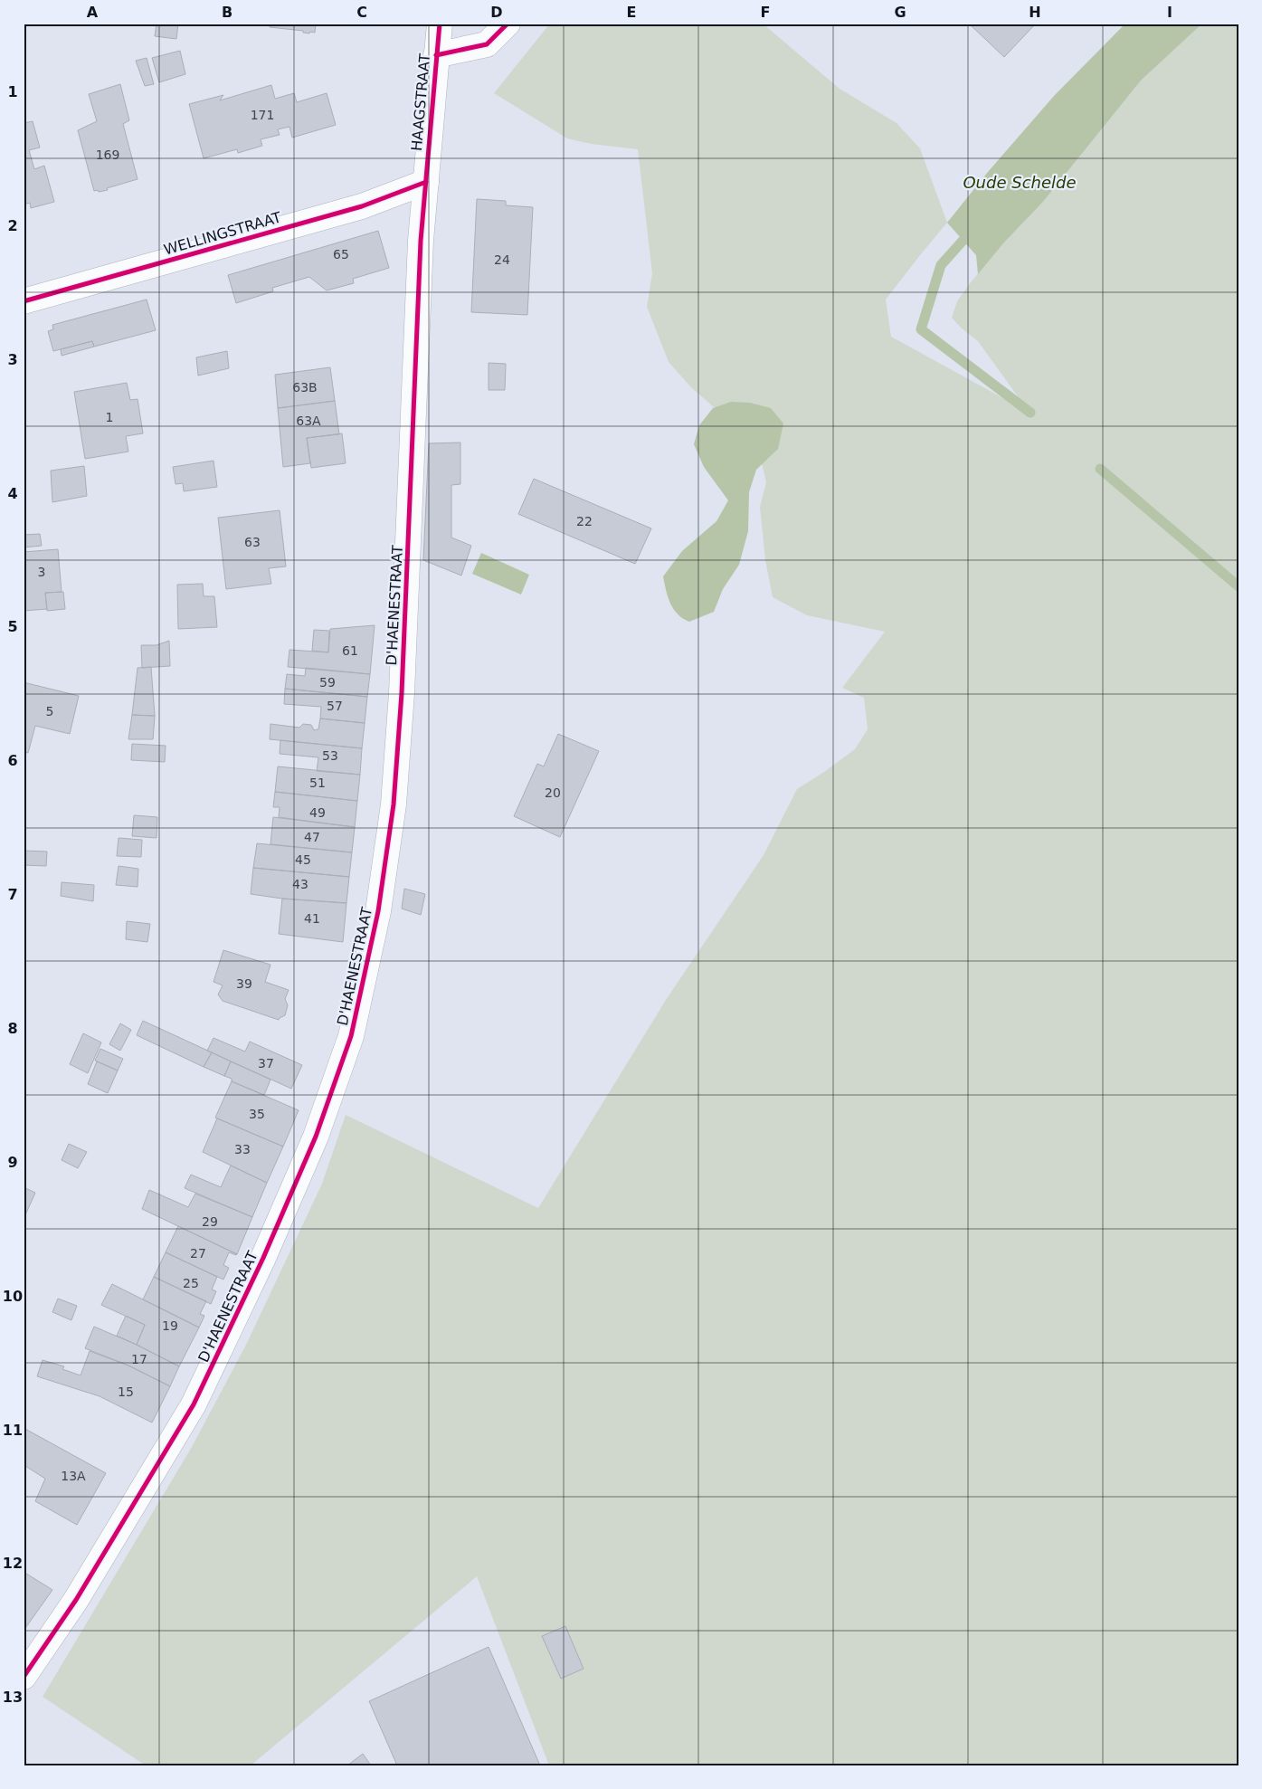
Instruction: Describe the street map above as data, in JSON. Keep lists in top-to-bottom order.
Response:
{
  "streets": {
    "street": ["HAAGSTRAAT", "WELLINGSTRAAT", "D'HAENESTRAAT"]
  },
  "crossings": [
    ["HAAGSTRAAT", "WELLINGSTRAAT"],
    ["HAAGSTRAAT", "D'HAENESTRAAT"],
    ["WELLINGSTRAAT", "D'HAENESTRAAT"]
  ],
  "water": ["Oude Schelde"],
  "house_numbers": [
    "171",
    "169",
    "65",
    "24",
    "63B",
    "1",
    "63A",
    "22",
    "63",
    "3",
    "61",
    "59",
    "57",
    "5",
    "53",
    "51",
    "20",
    "49",
    "47",
    "45",
    "43",
    "41",
    "39",
    "37",
    "35",
    "33",
    "29",
    "27",
    "25",
    "19",
    "17",
    "15",
    "13A"
  ],
  "grid": {
    "columns": [
      "A",
      "B",
      "C",
      "D",
      "E",
      "F",
      "G",
      "H",
      "I"
    ],
    "rows": [
      "1",
      "2",
      "3",
      "4",
      "5",
      "6",
      "7",
      "8",
      "9",
      "10",
      "11",
      "12",
      "13"
    ]
  }
}
